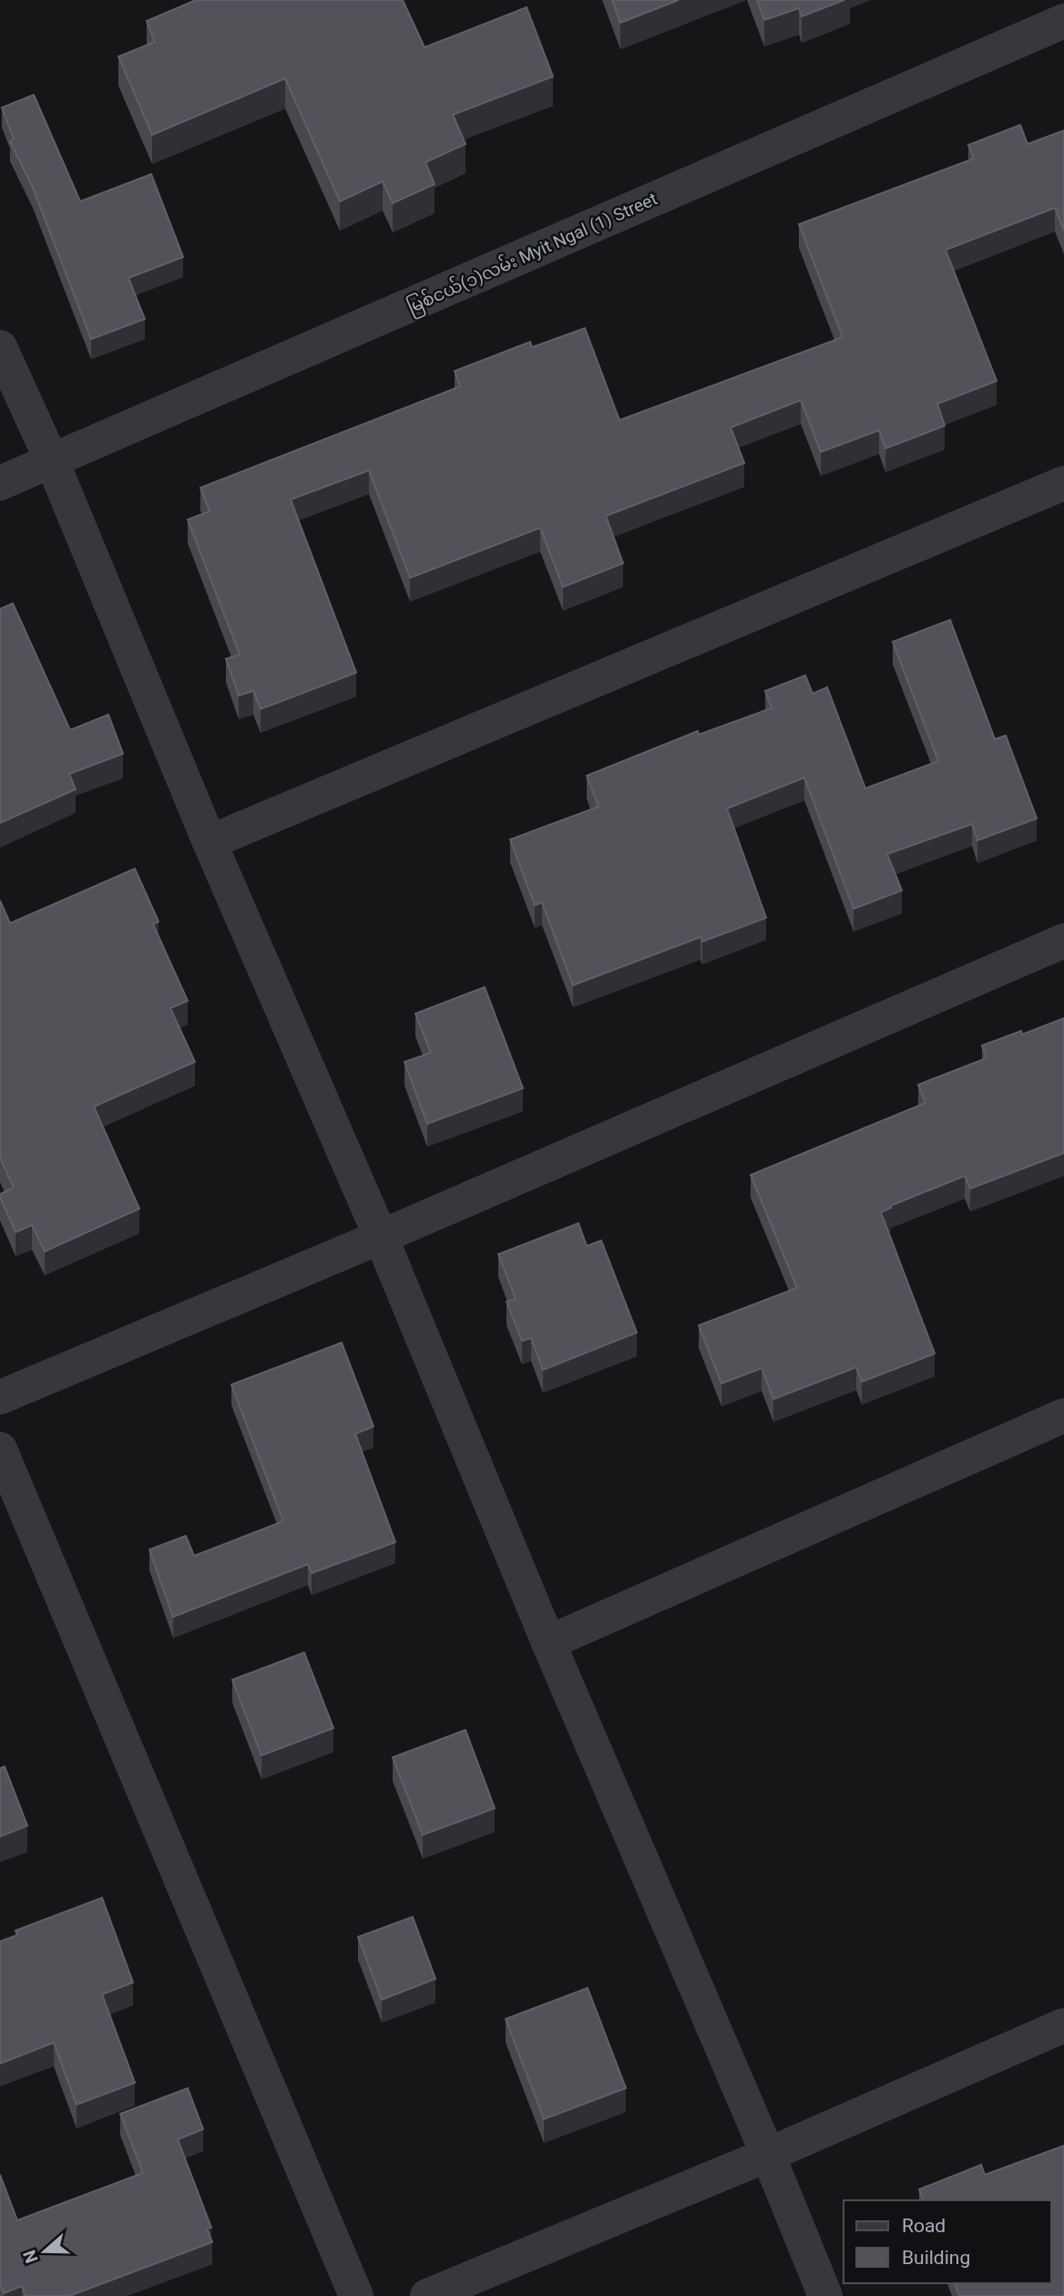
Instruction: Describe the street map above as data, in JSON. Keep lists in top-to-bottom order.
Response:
{
  "streets": {
    "street": ["မြစ်ငယ်(၁)လမ်း Myit Ngal (1) Street"]
  },
  "legend": ["Road", "Building"],
  "north": "left"
}
